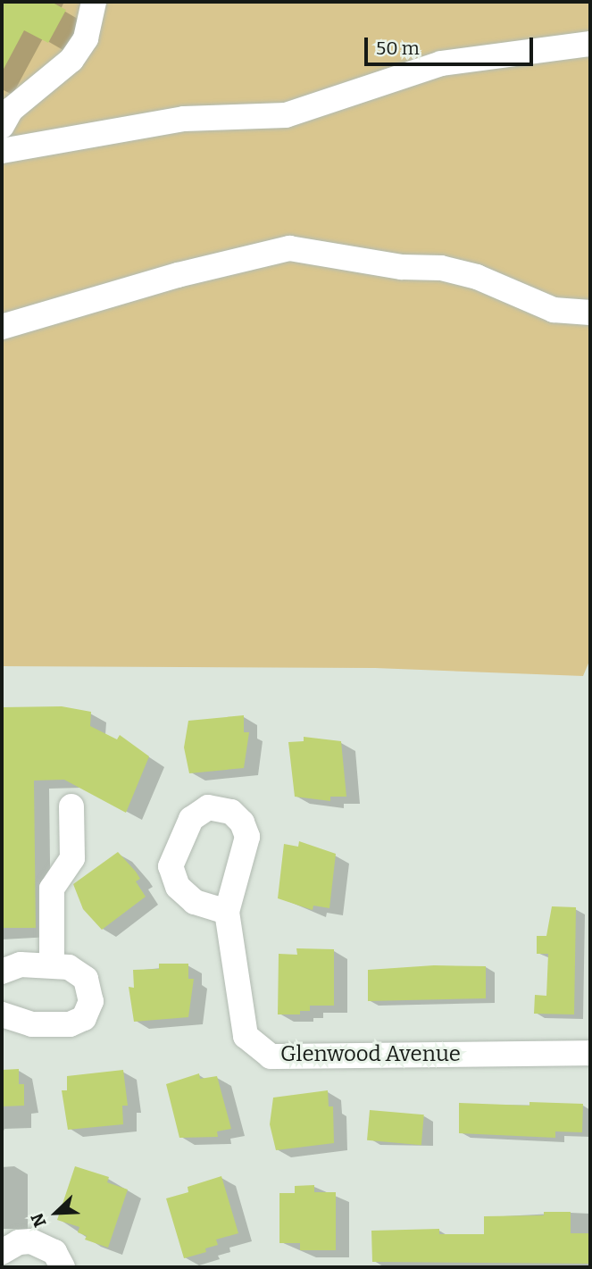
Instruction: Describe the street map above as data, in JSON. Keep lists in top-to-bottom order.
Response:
{
  "streets": {
    "street": ["Glenwood Avenue"]
  },
  "scale_bar": "50 m",
  "north": "bottom left"
}
